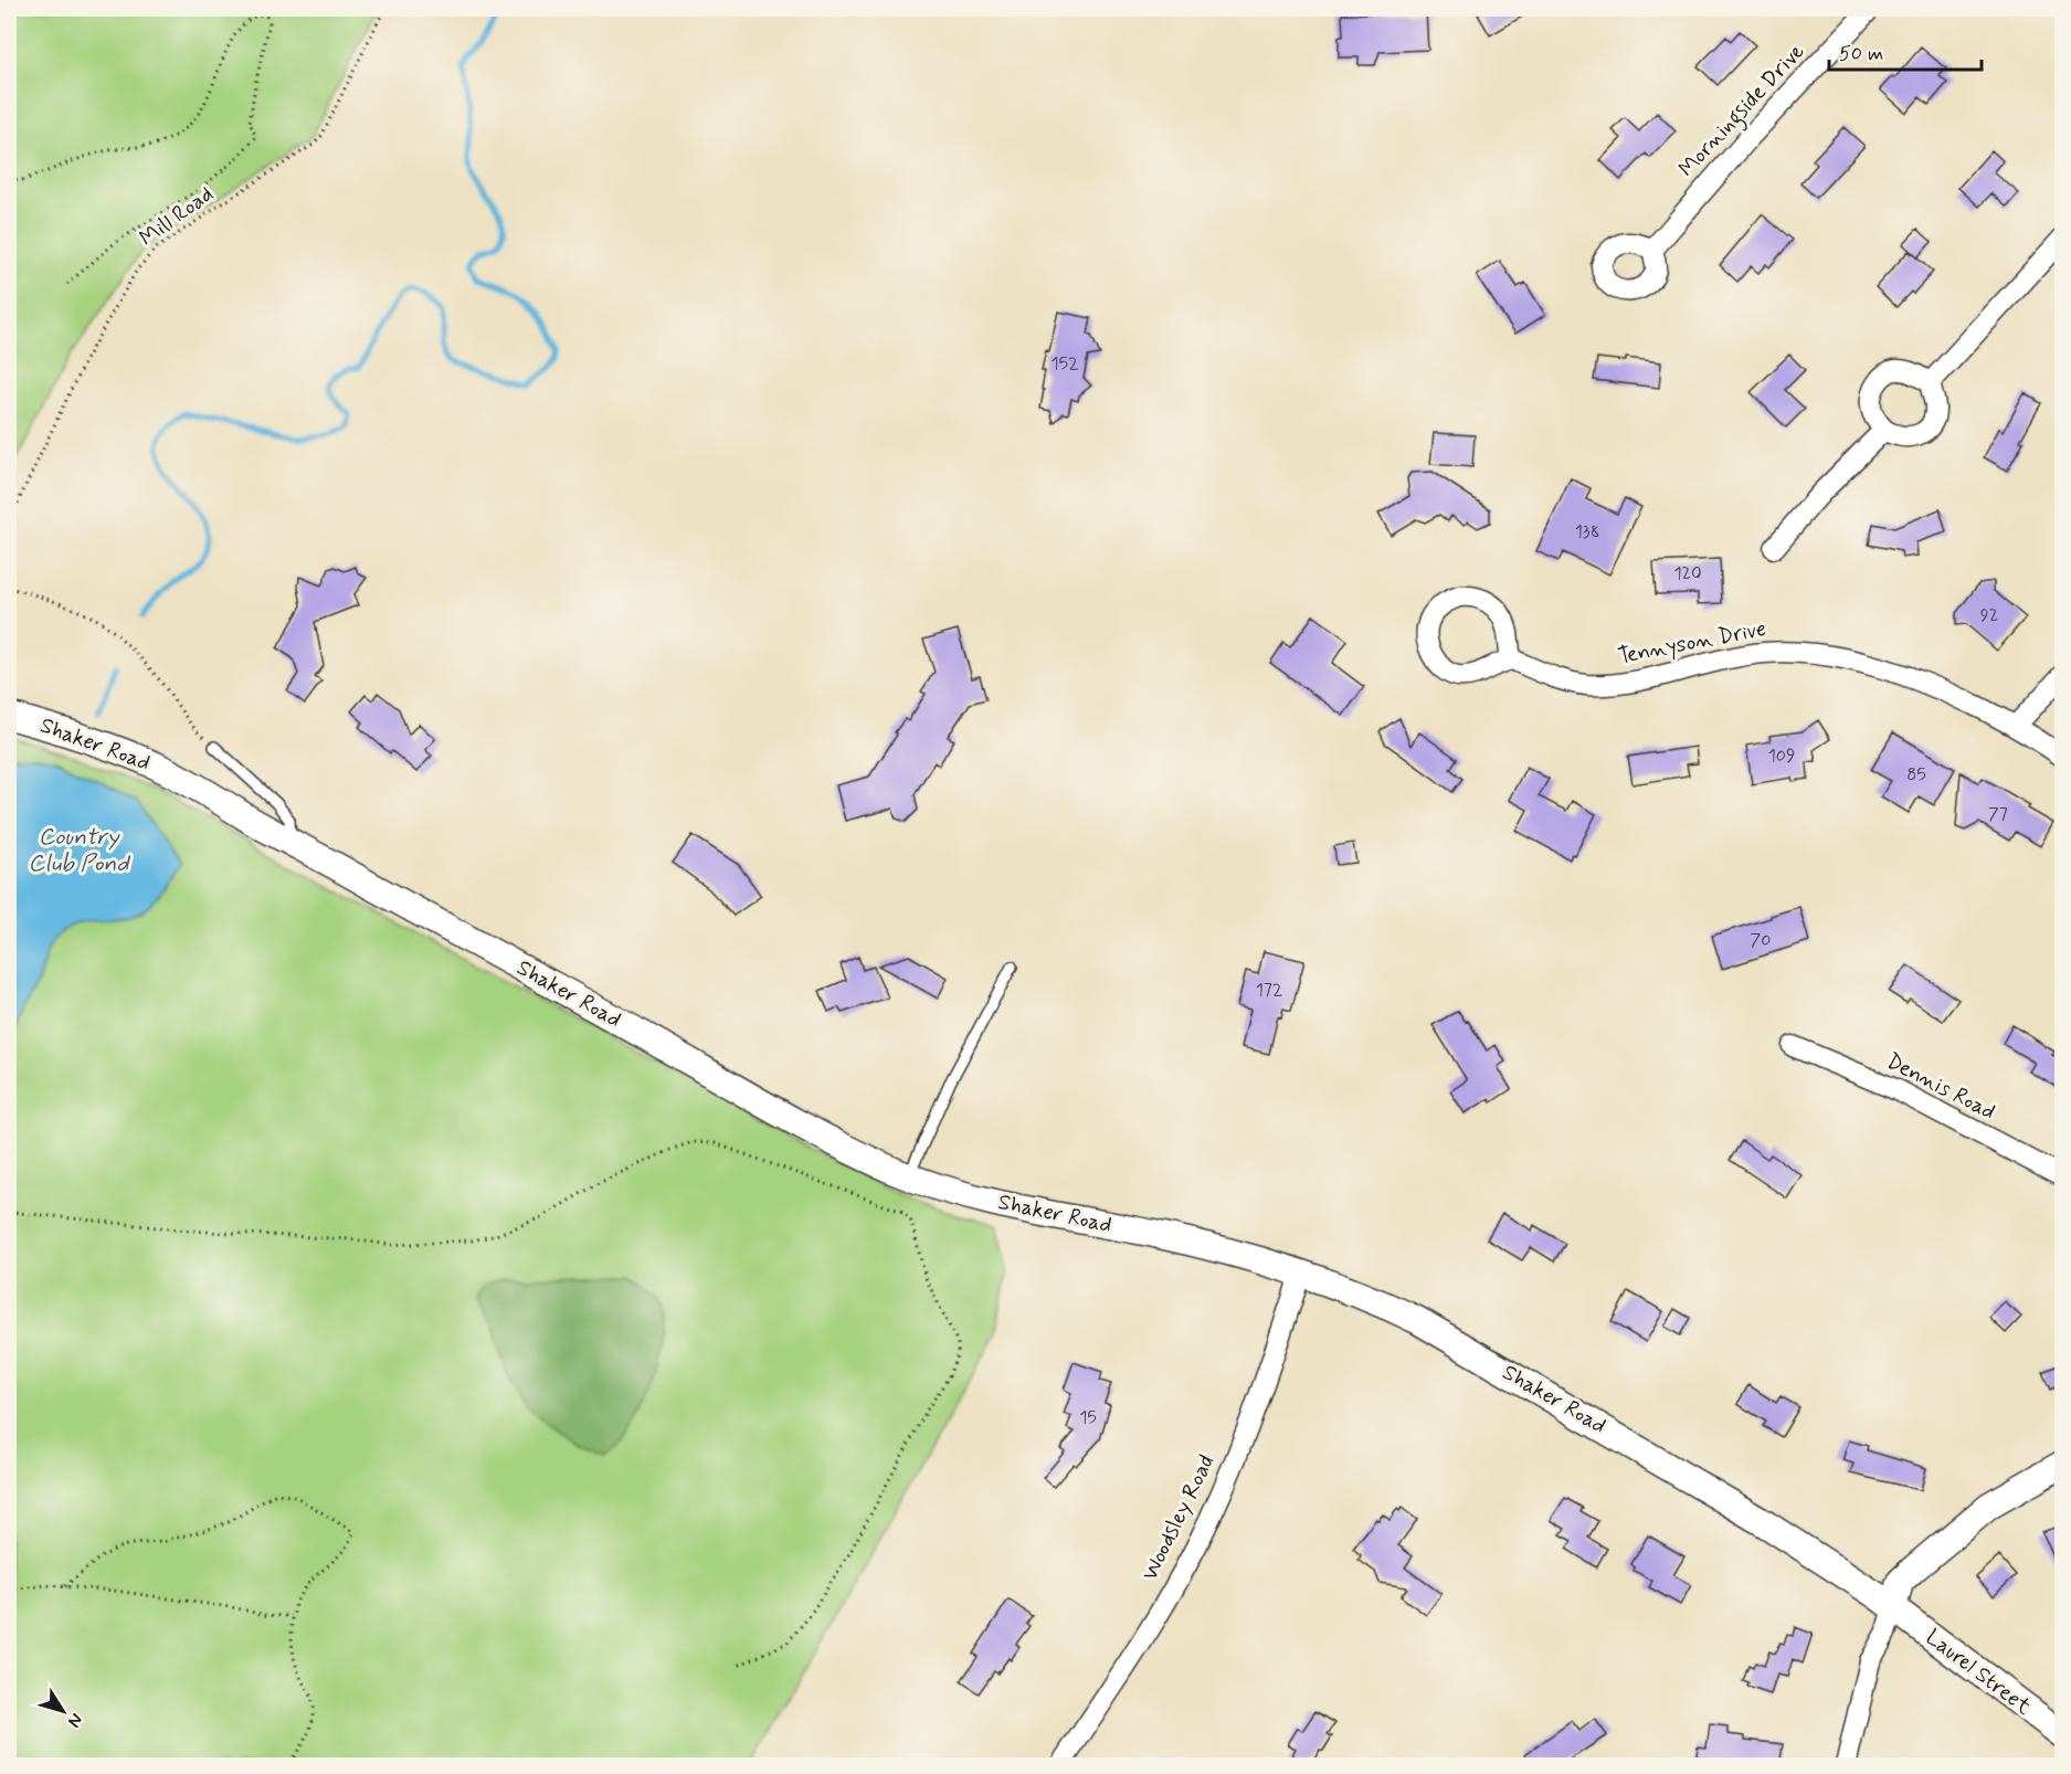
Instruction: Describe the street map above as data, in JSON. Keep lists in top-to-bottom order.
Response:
{
  "streets": {
    "main road": ["Shaker Road", "Laurel Street"],
    "street": [
      "Morningside Drive",
      "Tennyson Drive",
      "Dennis Road",
      "Woodsley Road"
    ],
    "path": ["Mill Road"]
  },
  "crossings": [
    ["Shaker Road", "Woodsley Road"],
    ["Shaker Road", "Laurel Street"]
  ],
  "water": ["Country Club Pond"],
  "house_numbers": [
    "152",
    "138",
    "120",
    "92",
    "109",
    "85",
    "77",
    "70",
    "172",
    "15"
  ],
  "scale_bar": "50 m",
  "north": "bottom right"
}
